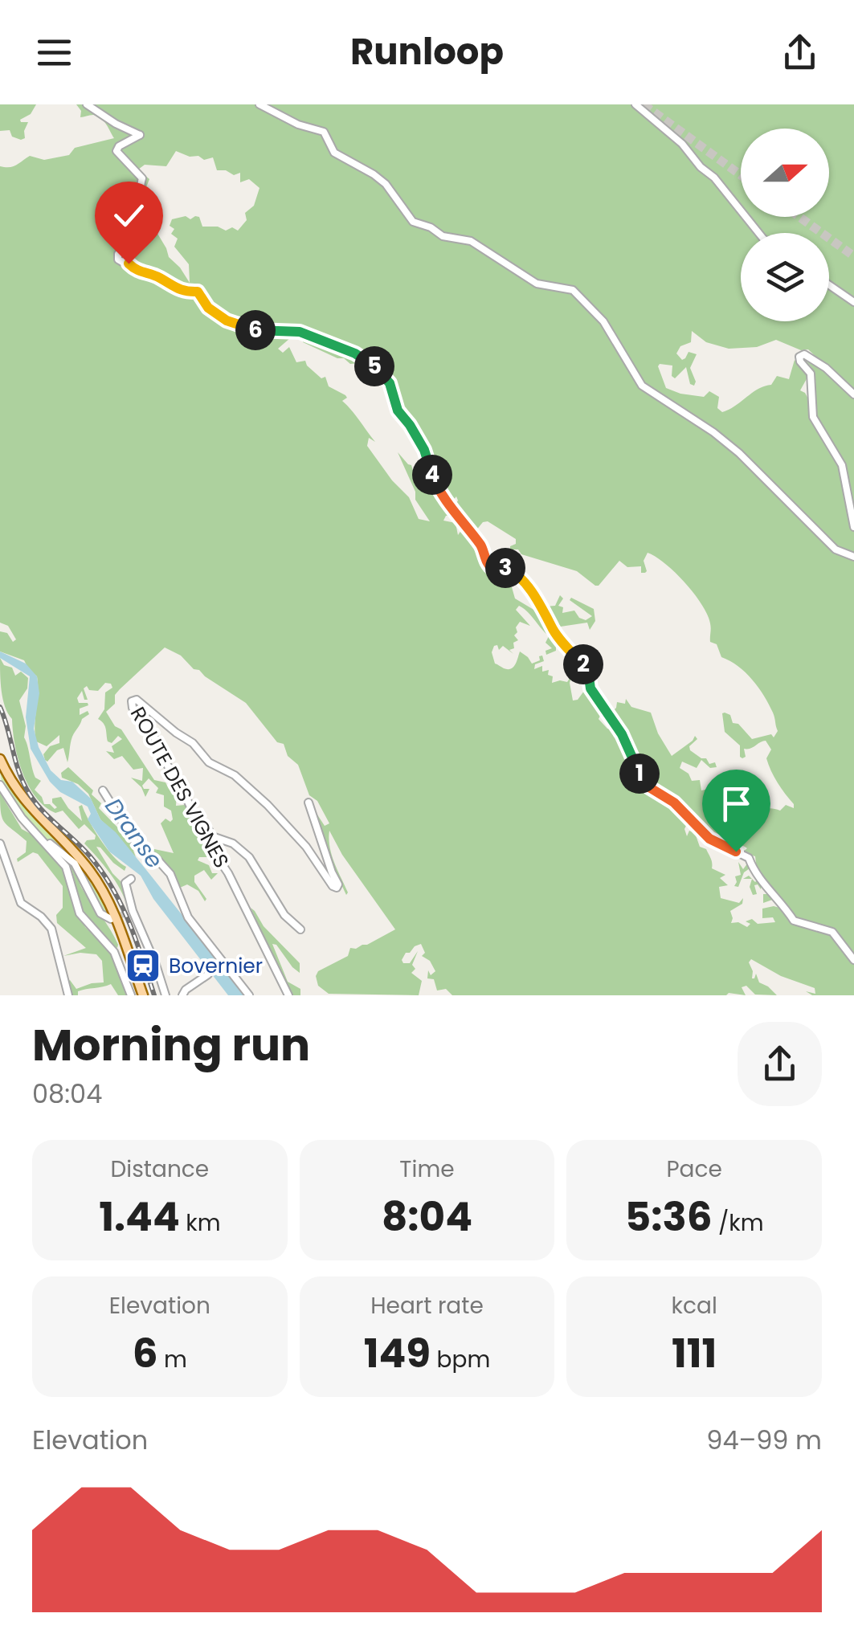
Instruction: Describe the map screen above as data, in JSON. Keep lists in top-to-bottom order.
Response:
{
  "streets": {
    "street": ["ROUTE DES VIGNES"]
  },
  "water": ["Dranse"],
  "places": {
    "station": ["Bovernier"]
  },
  "north": "right",
  "page": {
    "header": "Runloop",
    "pins": [
      "6",
      "5",
      "4",
      "3",
      "2",
      "1"
    ],
    "heading": ["Morning run", "08:04"],
    "stats": [
      ["Distance", "1.44 km"],
      ["Time", "8:04"],
      ["Pace", "5:36 /km"],
      ["Elevation", "6 m"],
      ["Heart rate", "149 bpm"],
      ["kcal", "111"]
    ],
    "chart": ["Elevation", "94–99 m"]
  }
}
